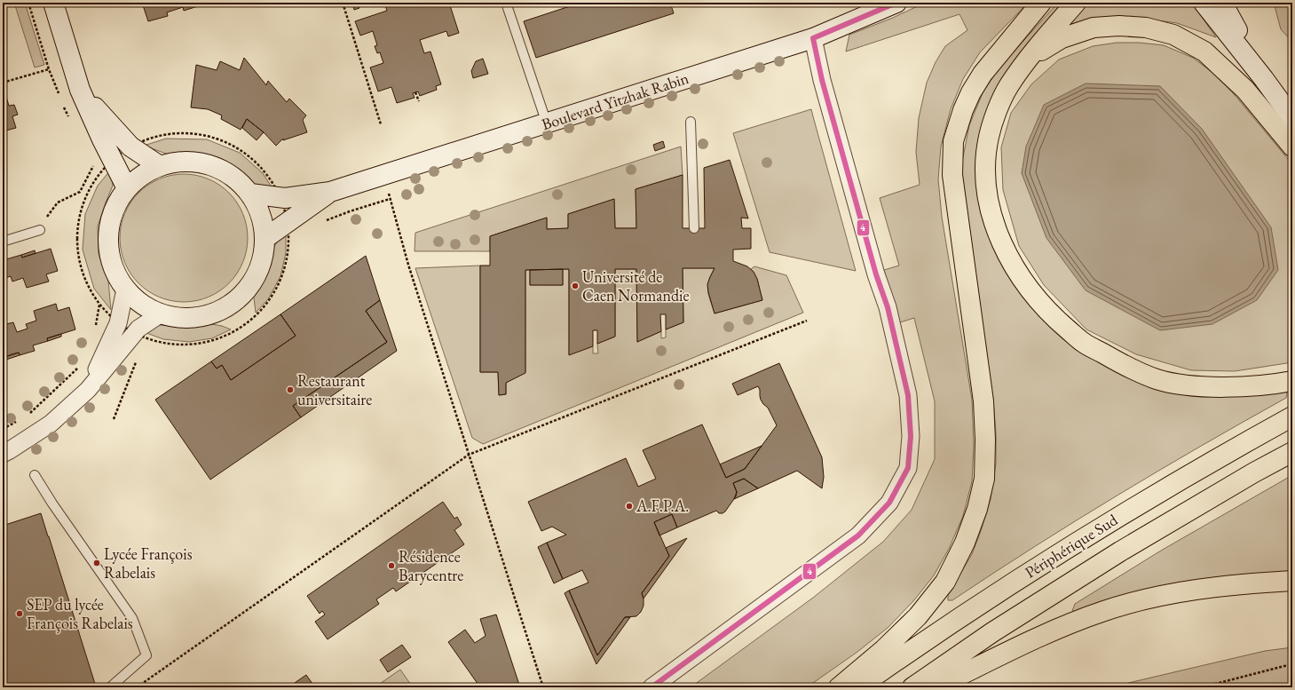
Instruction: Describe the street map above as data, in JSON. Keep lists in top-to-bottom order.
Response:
{
  "streets": {
    "highway": ["Périphérique Sud"],
    "street": ["Boulevard Yitzhak Rabin"]
  },
  "places": [
    "Université de Caen Normandie",
    "Restaurant universitaire",
    "A.F.P.A.",
    "Lycée François Rabelais",
    "Résidence Barycentre",
    "SEP du lycée François Rabelais"
  ],
  "lines": ["transit line 4"]
}
